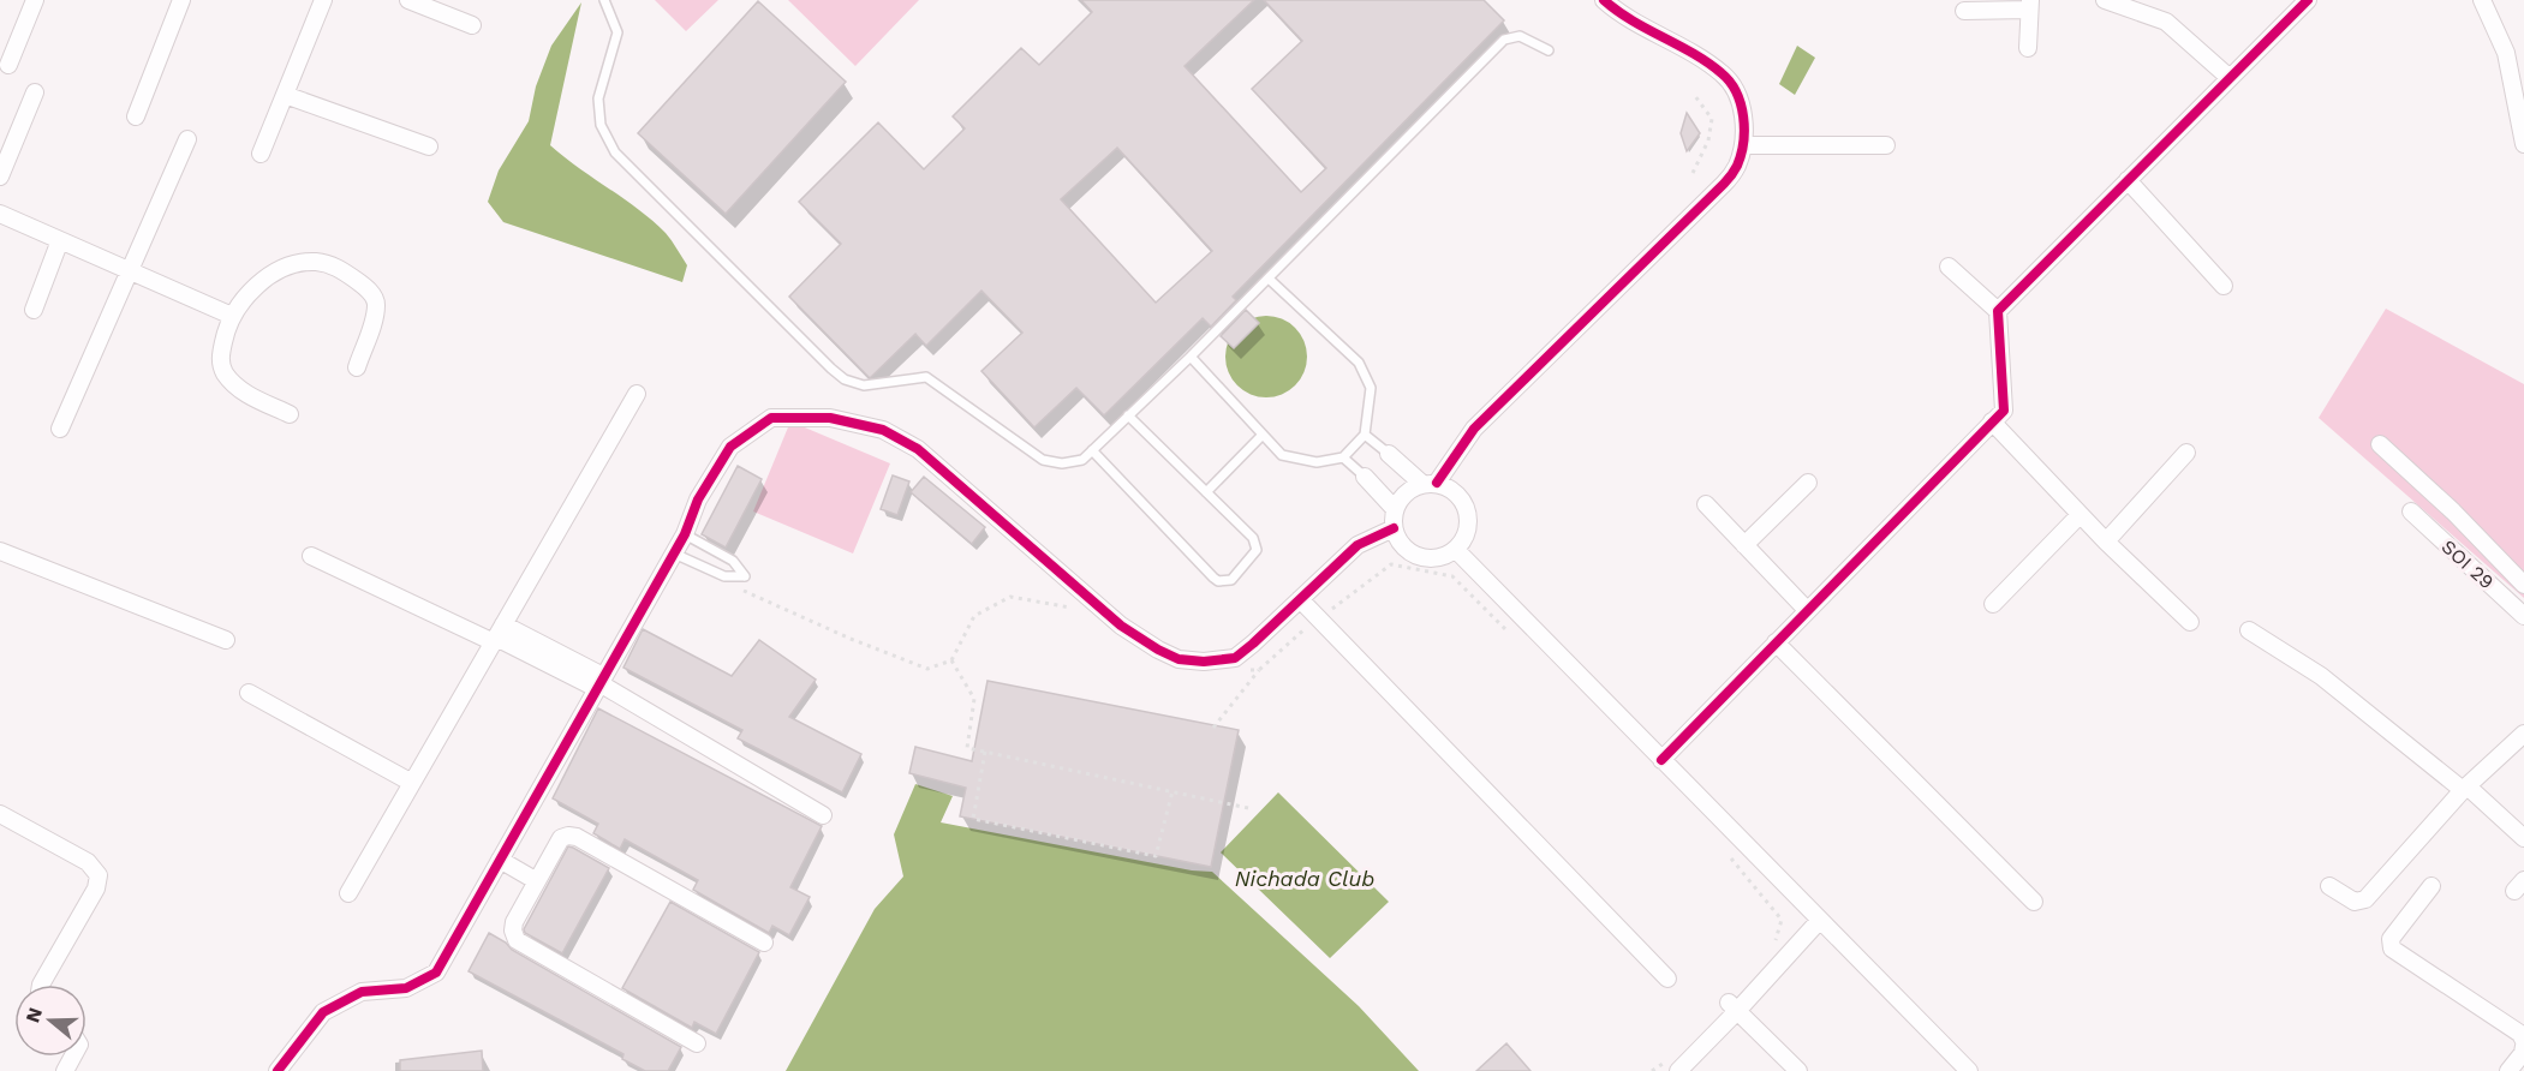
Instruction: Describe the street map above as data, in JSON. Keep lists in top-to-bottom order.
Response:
{
  "streets": {
    "street": ["SOI 29"]
  },
  "water": ["Nichada Club"],
  "north": "left"
}
